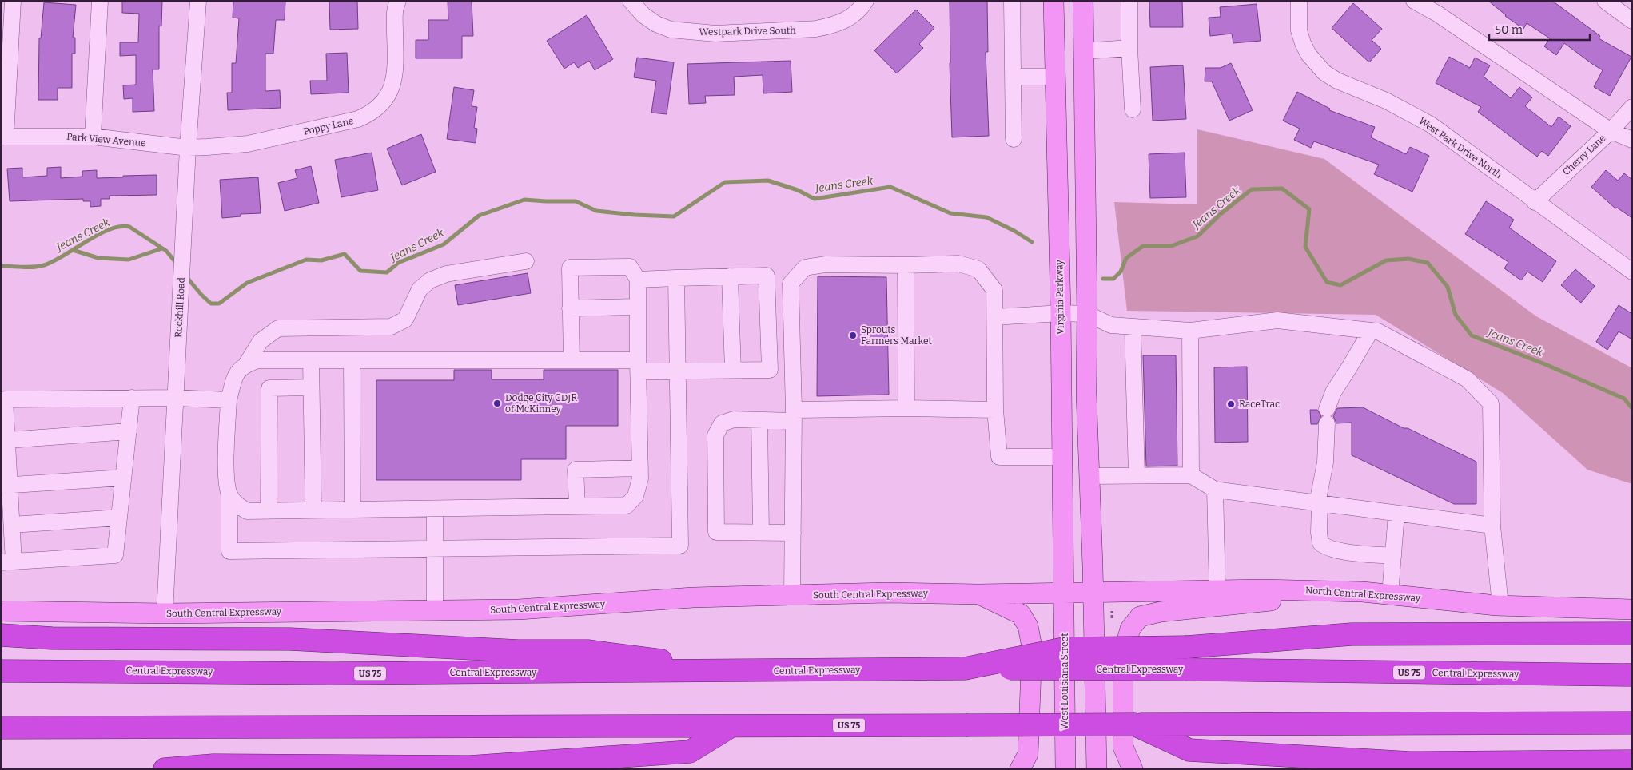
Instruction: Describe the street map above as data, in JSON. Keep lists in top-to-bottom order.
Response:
{
  "streets": {
    "highway": ["Central Expressway", "US 75"],
    "main road": [
      "Virginia Parkway",
      "South Central Expressway",
      "North Central Expressway",
      "West Louisiana Street"
    ],
    "street": [
      "Westpark Drive South",
      "Poppy Lane",
      "Park View Avenue",
      "West Park Drive North",
      "Cherry Lane",
      "Rockhill Road"
    ]
  },
  "crossings": [
    ["Poppy Lane", "Park View Avenue"],
    ["Poppy Lane", "Rockhill Road"],
    ["Park View Avenue", "Rockhill Road"],
    ["West Park Drive North", "Cherry Lane"],
    ["Virginia Parkway", "South Central Expressway"],
    ["Virginia Parkway", "West Louisiana Street"],
    ["Rockhill Road", "South Central Expressway"],
    ["South Central Expressway", "North Central Expressway"],
    ["South Central Expressway", "West Louisiana Street"]
  ],
  "water": ["Jeans Creek"],
  "places": ["Sprouts Farmers Market", "Dodge City CDJR of McKinney", "RaceTrac"],
  "scale_bar": "50 m"
}
